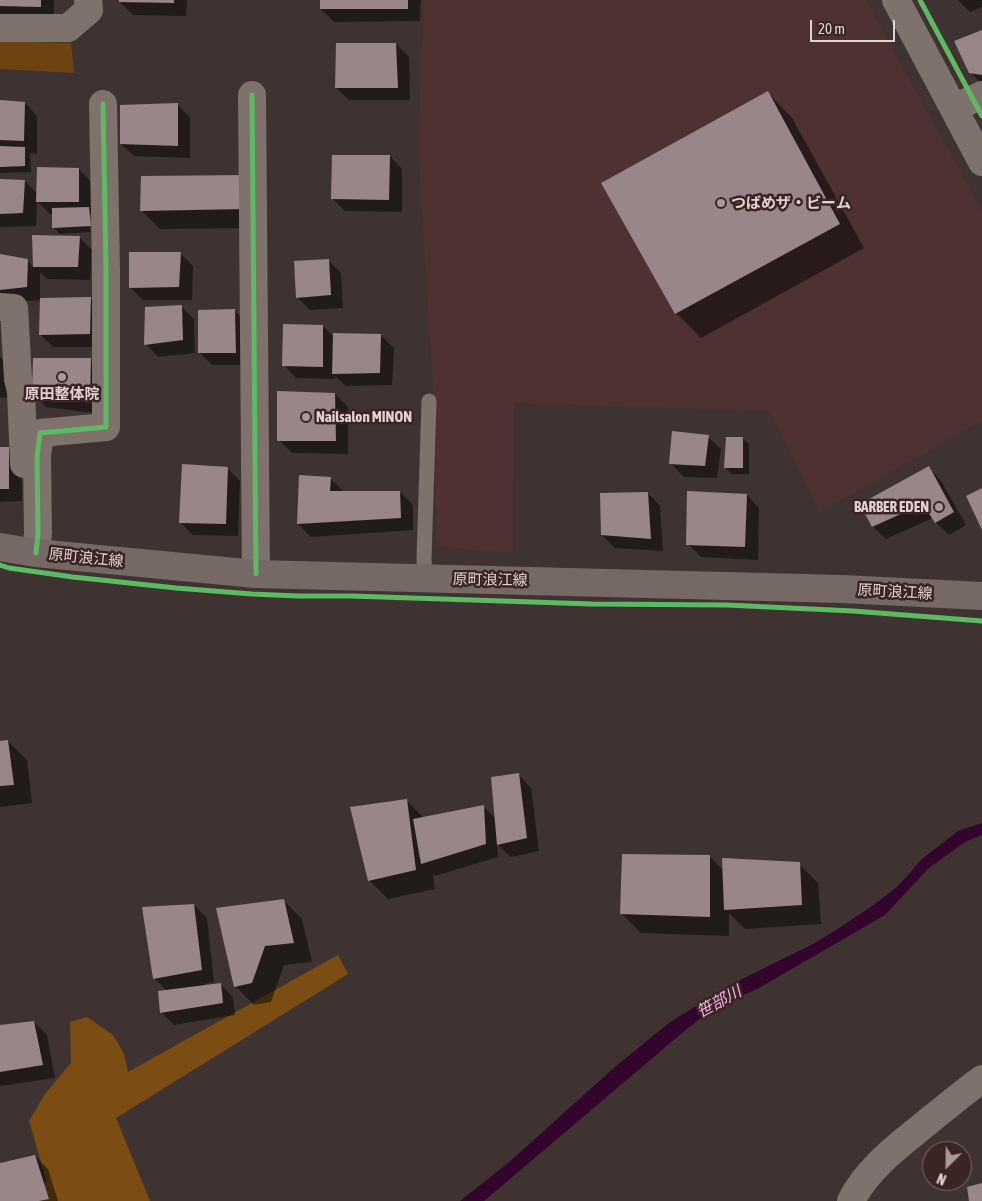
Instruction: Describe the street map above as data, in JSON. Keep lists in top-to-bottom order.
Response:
{
  "streets": {
    "main road": ["原町浪江線"]
  },
  "water": ["笹部川"],
  "places": [
    "つばめザ・ビーム",
    "原田整体院",
    "Nailsalon MINON",
    "BARBER EDEN"
  ],
  "scale_bar": "20 m",
  "north": "bottom left"
}
